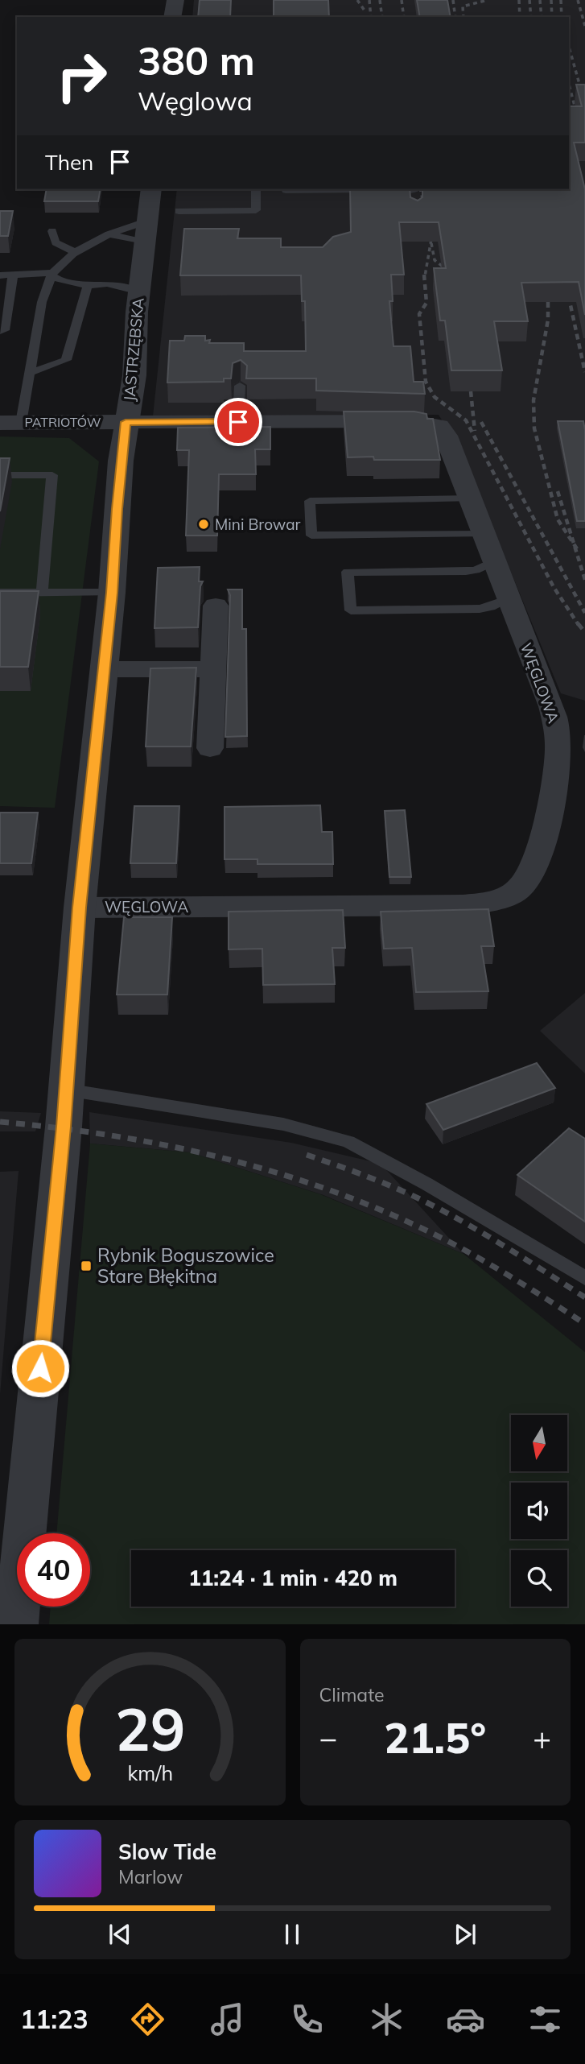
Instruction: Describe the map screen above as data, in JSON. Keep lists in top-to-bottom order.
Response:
{
  "streets": {
    "street": ["JASTRZĘBSKA", "PATRIOTÓW", "WĘGLOWA"]
  },
  "crossings": [
    ["JASTRZĘBSKA", "PATRIOTÓW"],
    ["JASTRZĘBSKA", "WĘGLOWA"],
    ["PATRIOTÓW", "WĘGLOWA"]
  ],
  "places": {
    "other": ["Mini Browar"],
    "transit": ["Rybnik Boguszowice Stare Błękitna"]
  },
  "north": "bottom",
  "page": {
    "turn": ["380 m", "Węglowa"],
    "then": "Then",
    "limit": "40",
    "trip": "11:24 · 1 min · 420 m",
    "tile": "Climate",
    "heat": ["−", "21.5°", "+"],
    "song": ["Slow Tide", "Marlow"],
    "tabs": "11:23",
    "gauge": ["29", "km/h"]
  }
}
